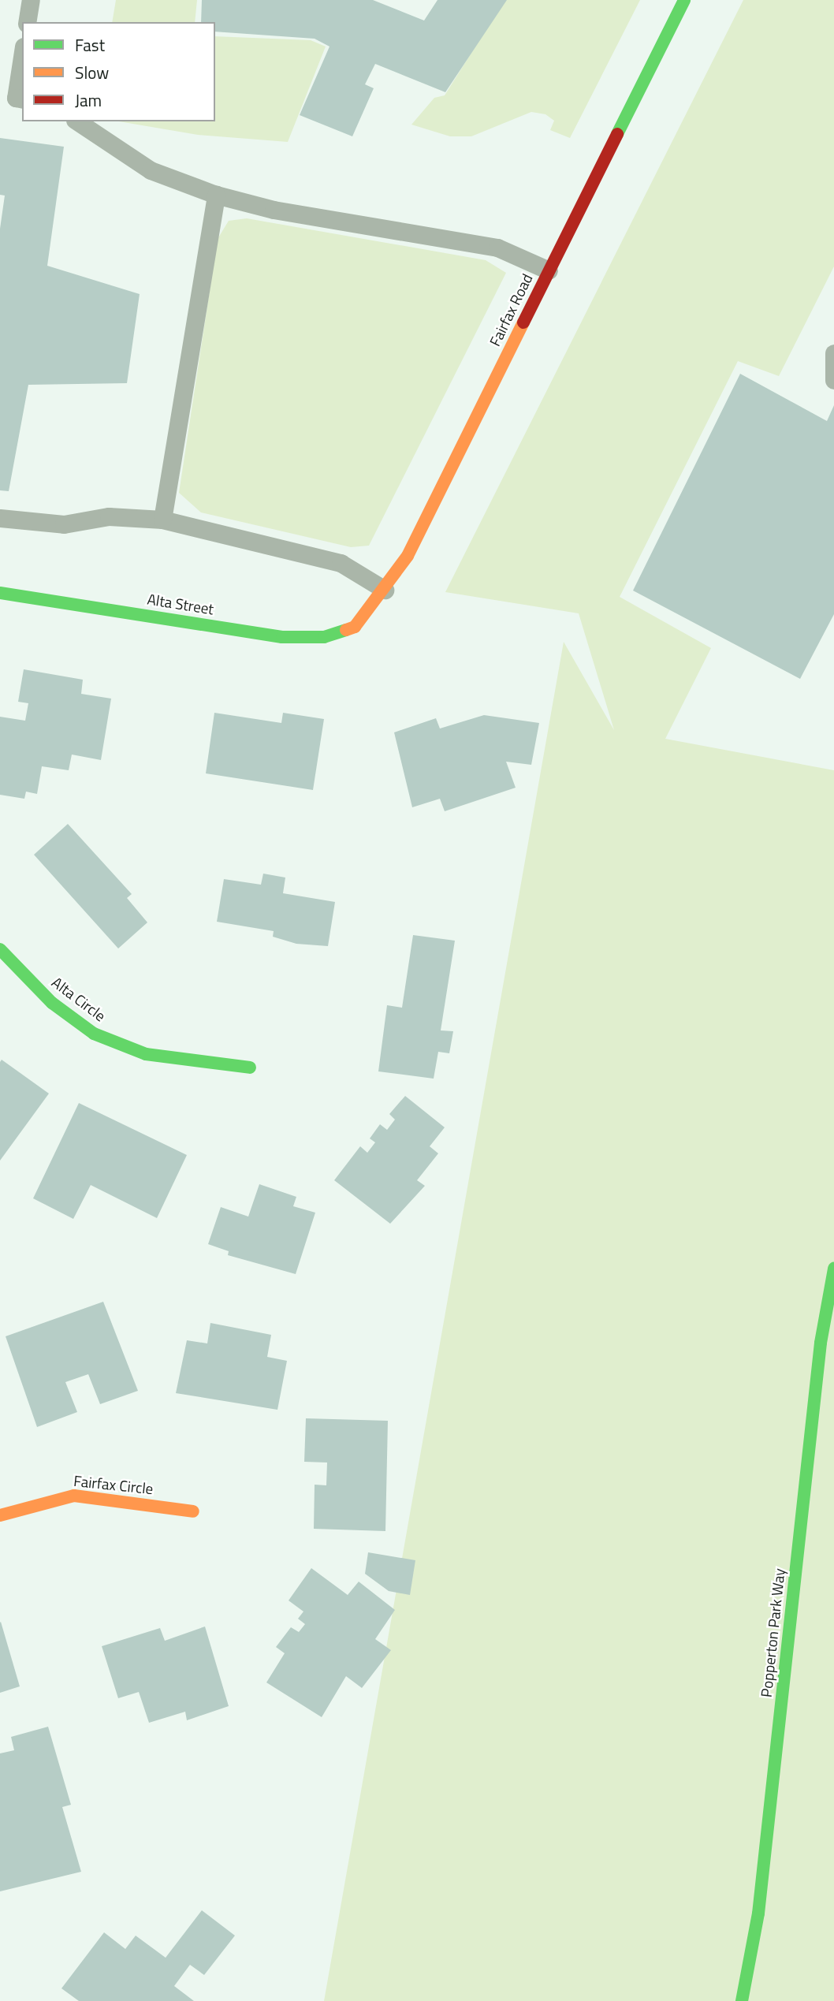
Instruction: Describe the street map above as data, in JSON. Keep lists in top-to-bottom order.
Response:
{
  "streets": {
    "street": [
      "Fairfax Road",
      "Alta Street",
      "Alta Circle",
      "Fairfax Circle",
      "Popperton Park Way"
    ]
  },
  "crossings": [
    ["Fairfax Road", "Alta Street"]
  ],
  "legend": ["Fast", "Slow", "Jam"]
}
